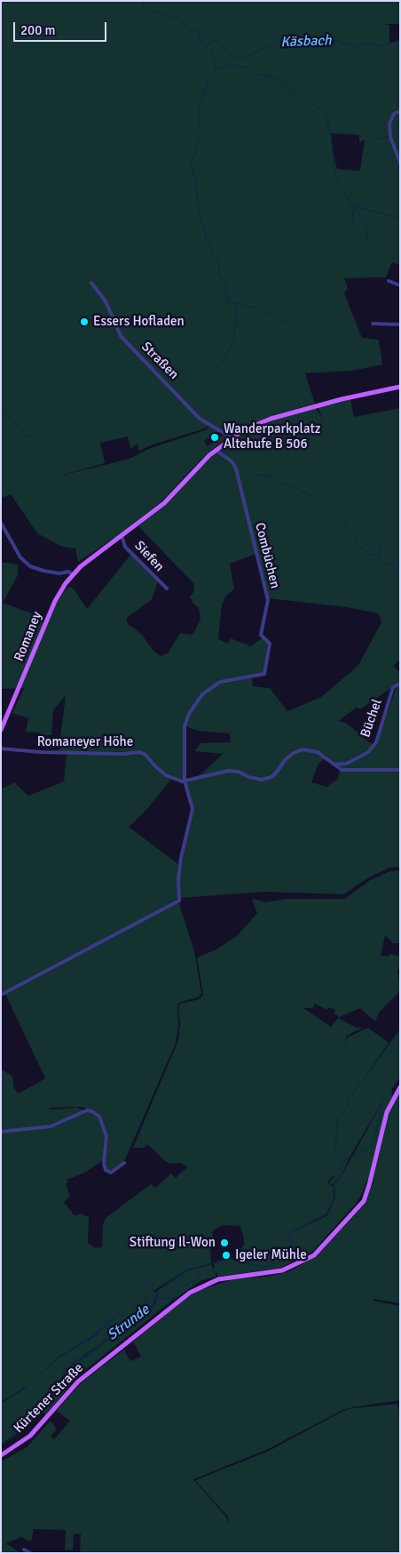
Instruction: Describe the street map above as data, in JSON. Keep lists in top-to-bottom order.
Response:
{
  "streets": {
    "main road": ["Romaney", "Kürtener Straße"],
    "street": [
      "Straßen",
      "Combüchen",
      "Siefen",
      "Büchel",
      "Romaneyer Höhe"
    ]
  },
  "crossings": [
    ["Straßen", "Romaney"],
    ["Combüchen", "Romaney"],
    ["Combüchen", "Romaneyer Höhe"],
    ["Siefen", "Romaney"]
  ],
  "water": ["Käsbach", "Strunde"],
  "places": [
    "Essers Hofladen",
    "Wanderparkplatz Altehufe B 506",
    "Stiftung Il-Won",
    "Igeler Mühle"
  ],
  "scale_bar": "200 m"
}
